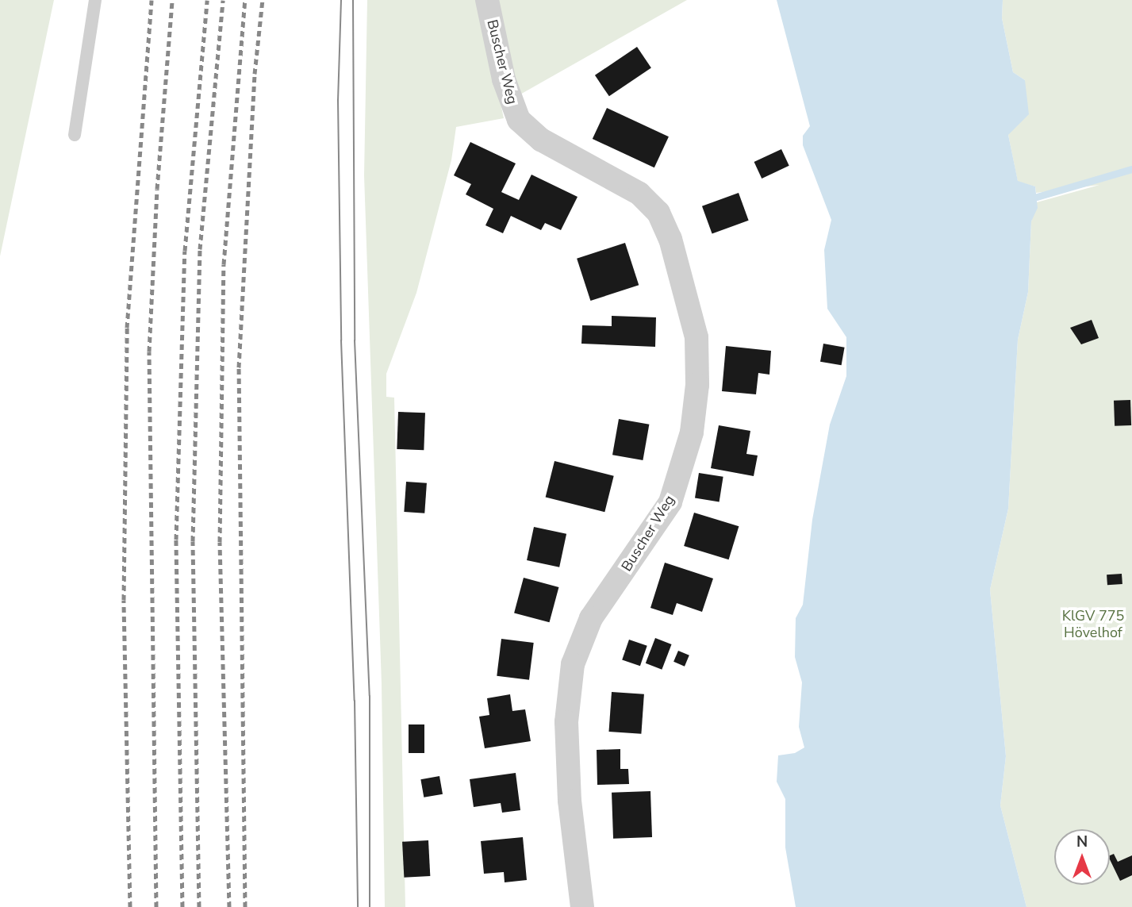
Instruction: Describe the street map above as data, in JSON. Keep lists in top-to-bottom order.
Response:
{
  "streets": {
    "street": ["Buscher Weg"]
  },
  "parks": ["KlGV 775 Hövelhof"],
  "north": "top"
}
